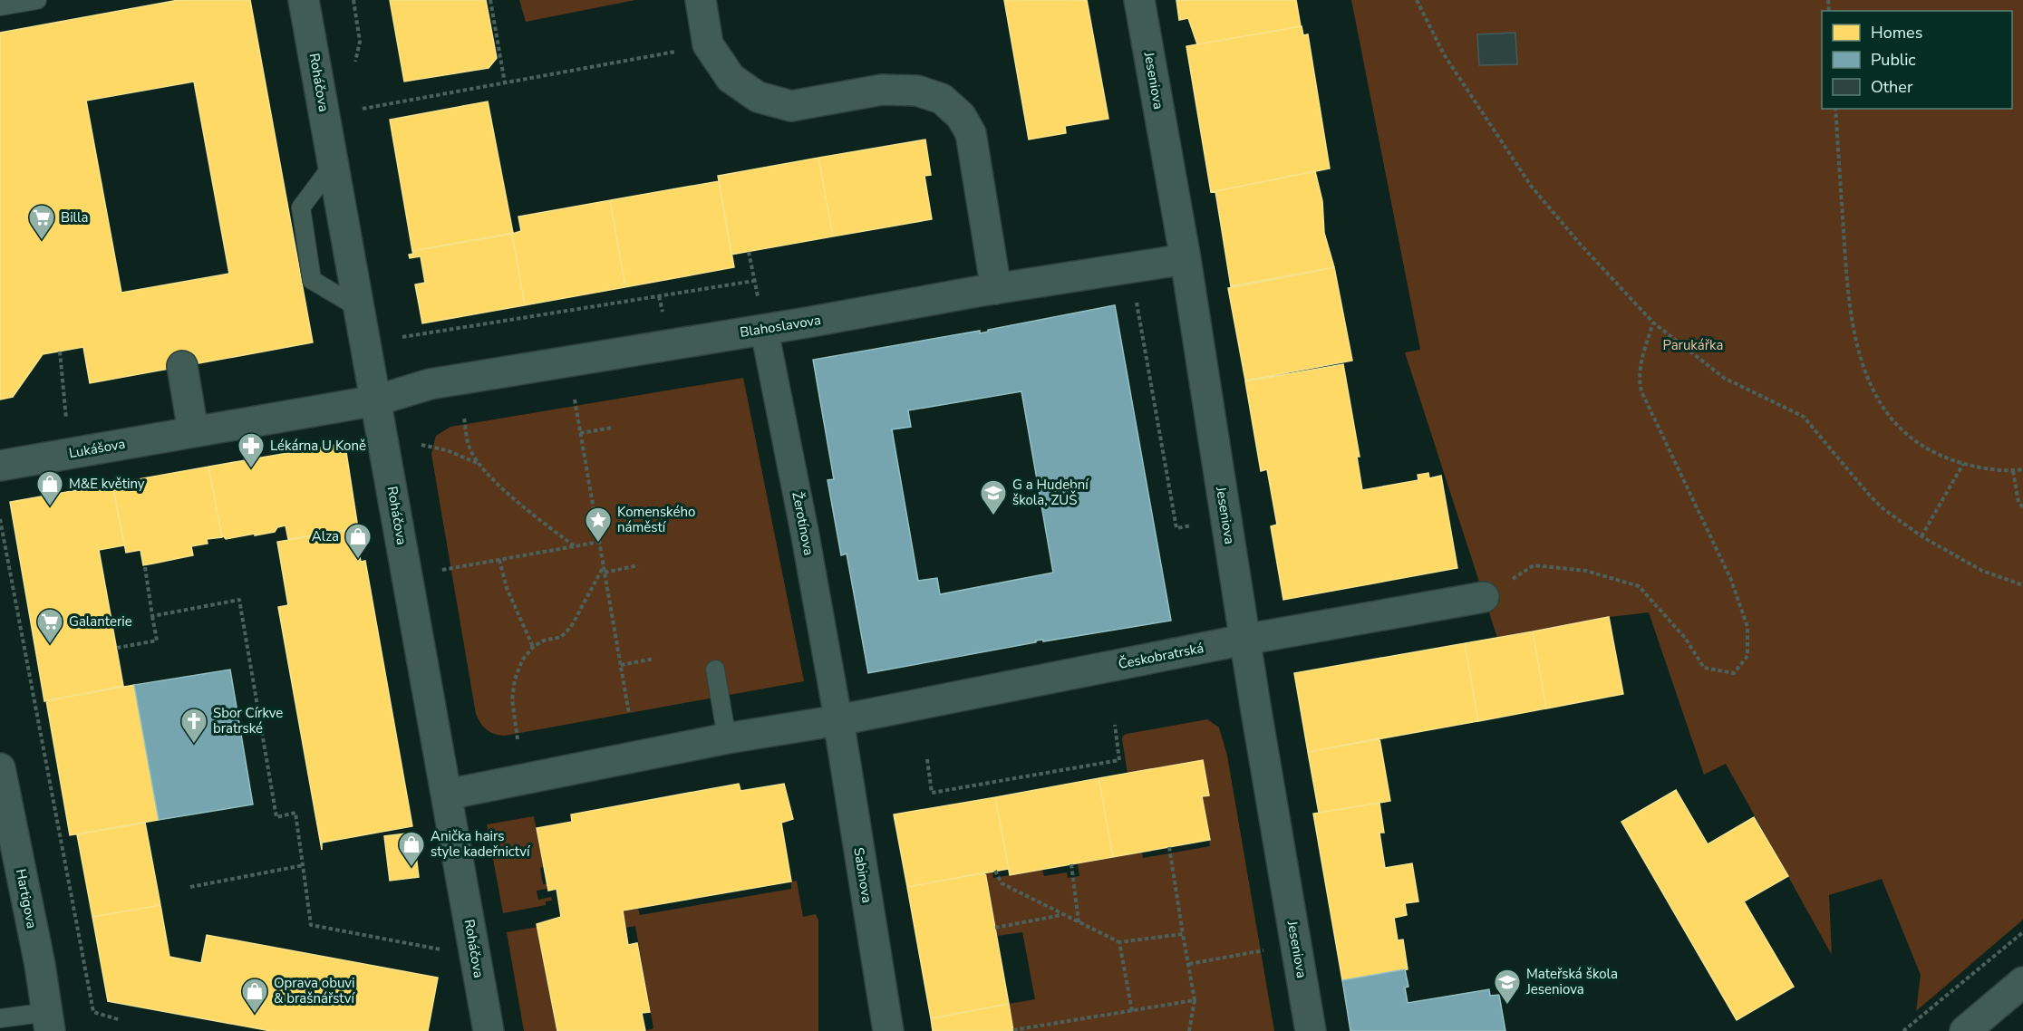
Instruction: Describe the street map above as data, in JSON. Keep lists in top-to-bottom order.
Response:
{
  "streets": {
    "street": [
      "Jeseniova",
      "Roháčova",
      "Blahoslavova",
      "Lukášova",
      "Žerotínova",
      "Českobratrská",
      "Sabinova",
      "Hartigova"
    ]
  },
  "crossings": [
    ["Jeseniova", "Blahoslavova"],
    ["Jeseniova", "Českobratrská"],
    ["Roháčova", "Blahoslavova"],
    ["Roháčova", "Lukášova"],
    ["Blahoslavova", "Lukášova"],
    ["Blahoslavova", "Žerotínova"],
    ["Žerotínova", "Českobratrská"],
    ["Žerotínova", "Sabinova"],
    ["Českobratrská", "Sabinova"]
  ],
  "parks": ["Parukářka"],
  "places": {
    "supermarket": ["Billa", "Galanterie"],
    "pharmacy": ["Lékárna U Koně"],
    "shop": [
      "M&E květiny",
      "Alza",
      "Anička hairs style kadeřnictví",
      "Oprava obuvi & brašnářství"
    ],
    "school or university": ["G a Hudební škola, ZUŠ", "Mateřská škola Jeseniova"],
    "place": ["Komenského náměstí"],
    "church": ["Sbor Církve bratrské"]
  },
  "legend": ["Homes", "Public", "Other"]
}
